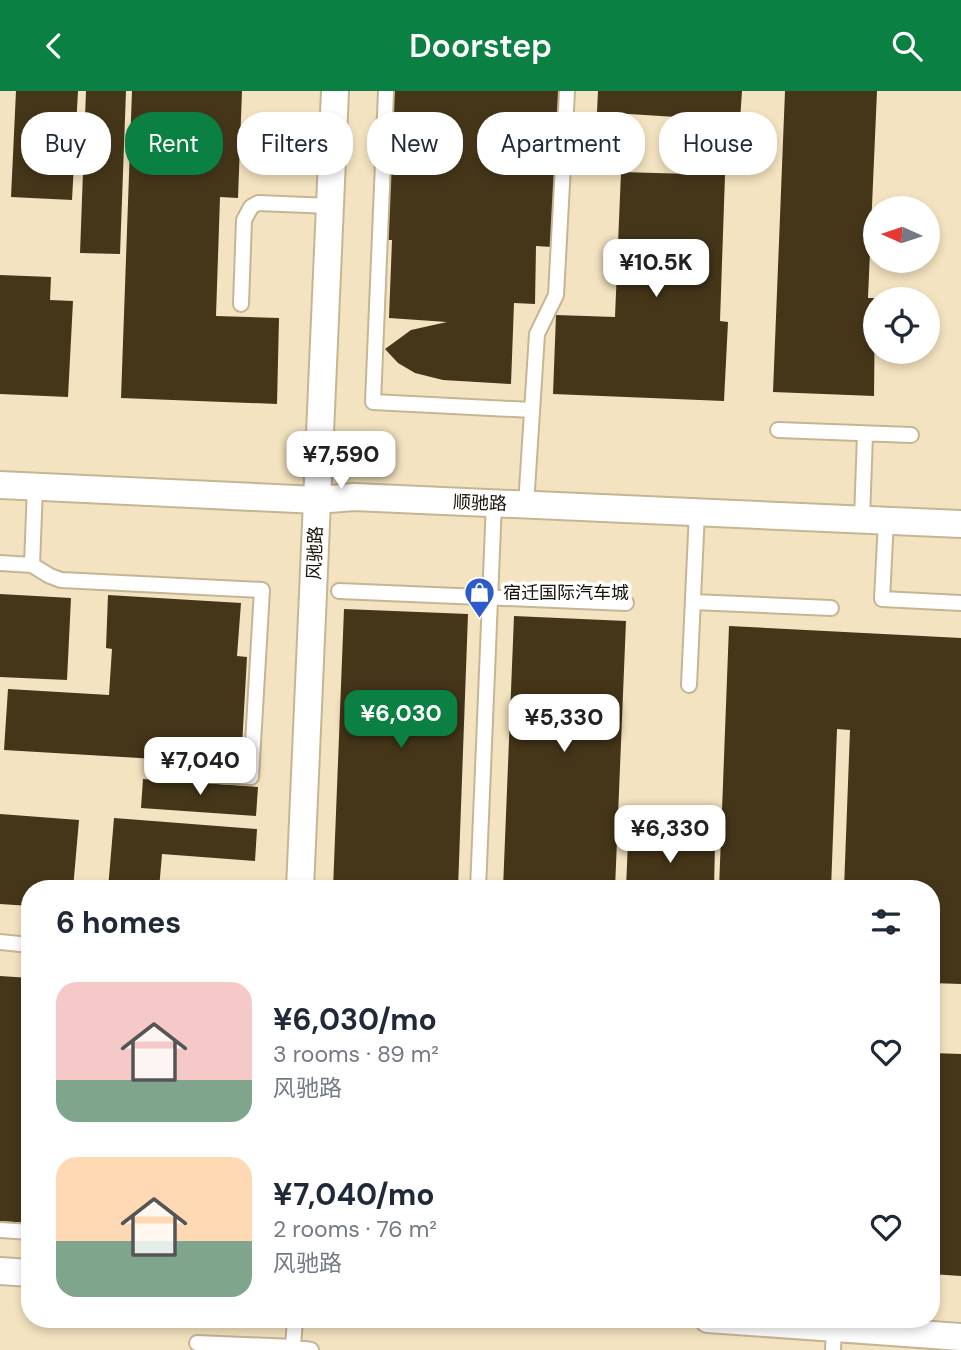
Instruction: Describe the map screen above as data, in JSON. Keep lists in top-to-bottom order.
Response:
{
  "streets": {
    "street": ["顺驰路", "风驰路"]
  },
  "crossings": [
    ["顺驰路", "风驰路"]
  ],
  "places": {
    "shop": ["宿迁国际汽车城"]
  },
  "north": "left",
  "page": {
    "header": "Doorstep",
    "chip": [
      "Buy",
      "Rent",
      "Filters",
      "New",
      "Apartment",
      "House"
    ],
    "price": [
      "¥10.5K",
      "¥7,590",
      "¥6,030",
      "¥5,330",
      "¥7,040",
      "¥6,330"
    ],
    "heading": "6 homes",
    "list": [
      {
        "name": "¥6,030/mo",
        "note": "3 rooms · 89 m² · 风驰路"
      },
      {
        "name": "¥7,040/mo",
        "note": "2 rooms · 76 m² · 风驰路"
      }
    ]
  }
}
